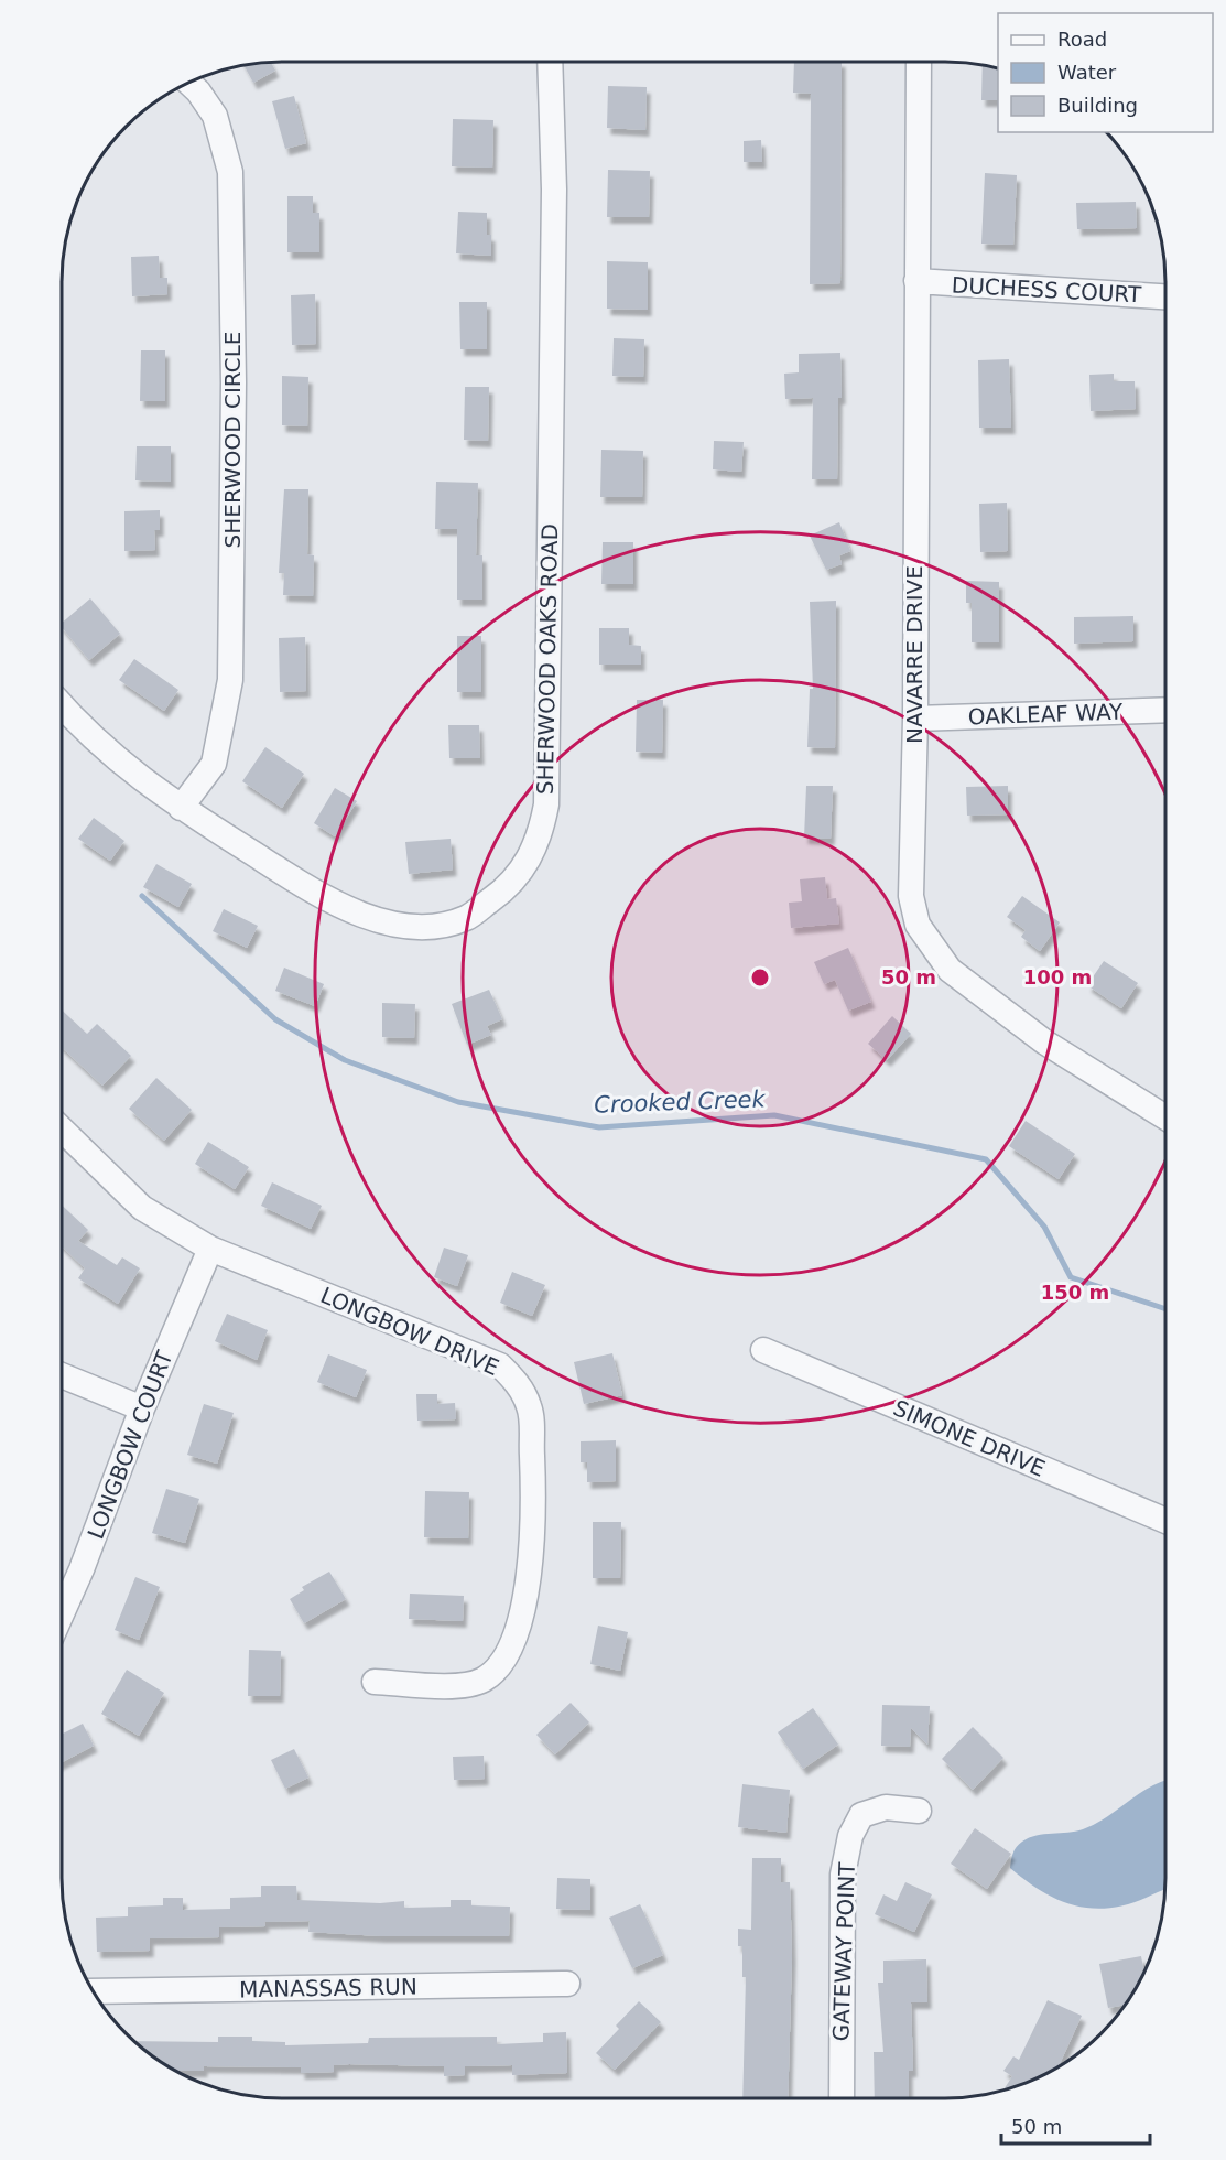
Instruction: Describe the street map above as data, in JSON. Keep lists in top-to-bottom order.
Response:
{
  "streets": {
    "street": [
      "DUCHESS COURT",
      "SHERWOOD CIRCLE",
      "NAVARRE DRIVE",
      "SHERWOOD OAKS ROAD",
      "OAKLEAF WAY",
      "LONGBOW DRIVE",
      "SIMONE DRIVE",
      "LONGBOW COURT",
      "GATEWAY POINT",
      "MANASSAS RUN"
    ]
  },
  "crossings": [
    ["DUCHESS COURT", "NAVARRE DRIVE"],
    ["SHERWOOD CIRCLE", "SHERWOOD OAKS ROAD"],
    ["NAVARRE DRIVE", "OAKLEAF WAY"],
    ["LONGBOW DRIVE", "LONGBOW COURT"]
  ],
  "water": ["Crooked Creek"],
  "legend": ["Road", "Water", "Building"],
  "scale_bar": "50 m",
  "rings": ["50 m", "100 m", "150 m"]
}
